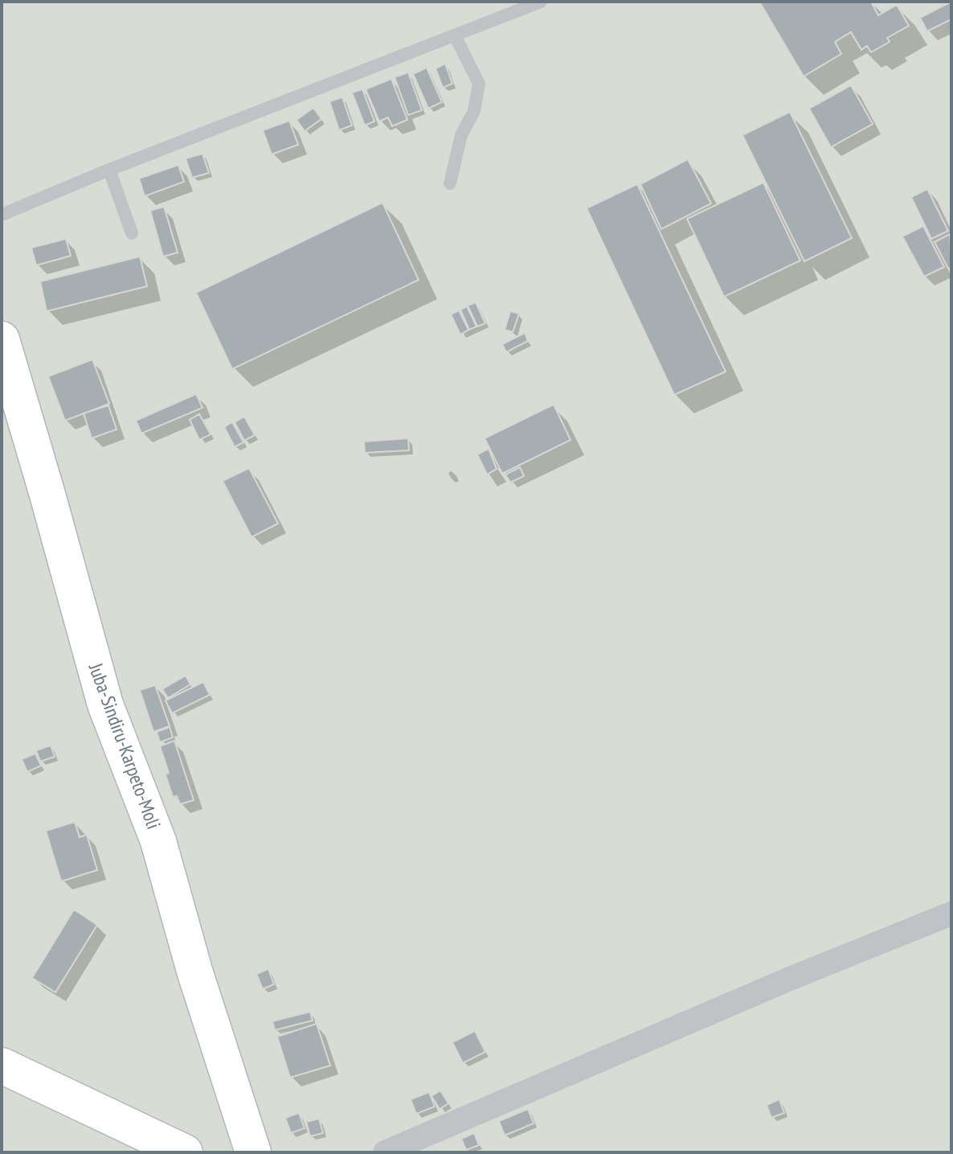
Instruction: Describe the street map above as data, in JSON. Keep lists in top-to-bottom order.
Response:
{
  "streets": {
    "main road": ["Juba-Sindiru-Karpeto-Moli"]
  }
}
